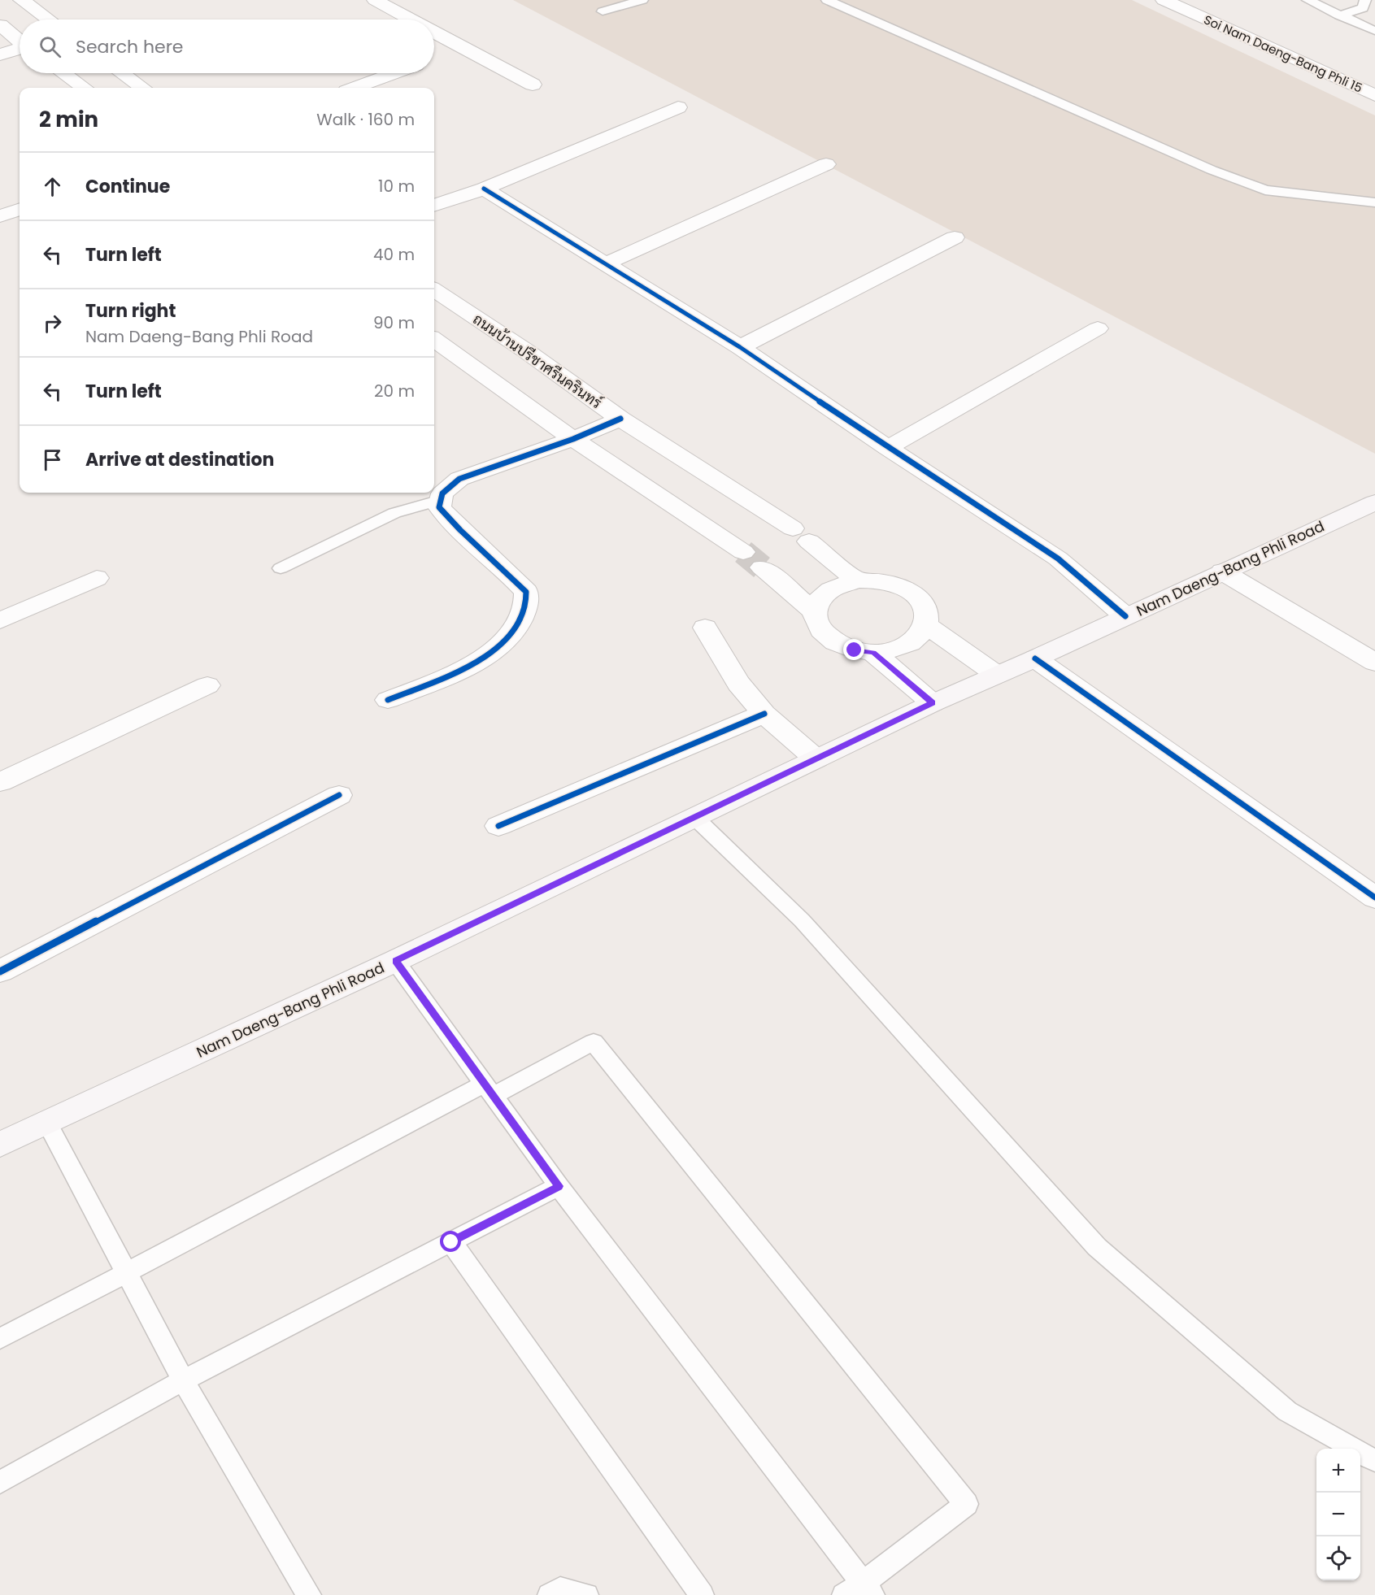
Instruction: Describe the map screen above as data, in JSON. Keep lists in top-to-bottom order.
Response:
{
  "streets": {
    "main road": ["Nam Daeng-Bang Phli Road"],
    "street": ["Soi Nam Daeng-Bang Phli 15", "ถนนบ้านปรีชาศรีนครินทร์"]
  },
  "page": {
    "search": "Search here",
    "heading": ["2 min", "Walk · 160 m"],
    "list": [
      ["Continue", "10 m"],
      ["Turn left", "40 m"],
      ["Turn right", "Nam Daeng-Bang Phli Road", "90 m"],
      ["Turn left", "20 m"],
      "Arrive at destination"
    ],
    "map_buttons": ["+", "−"]
  }
}
